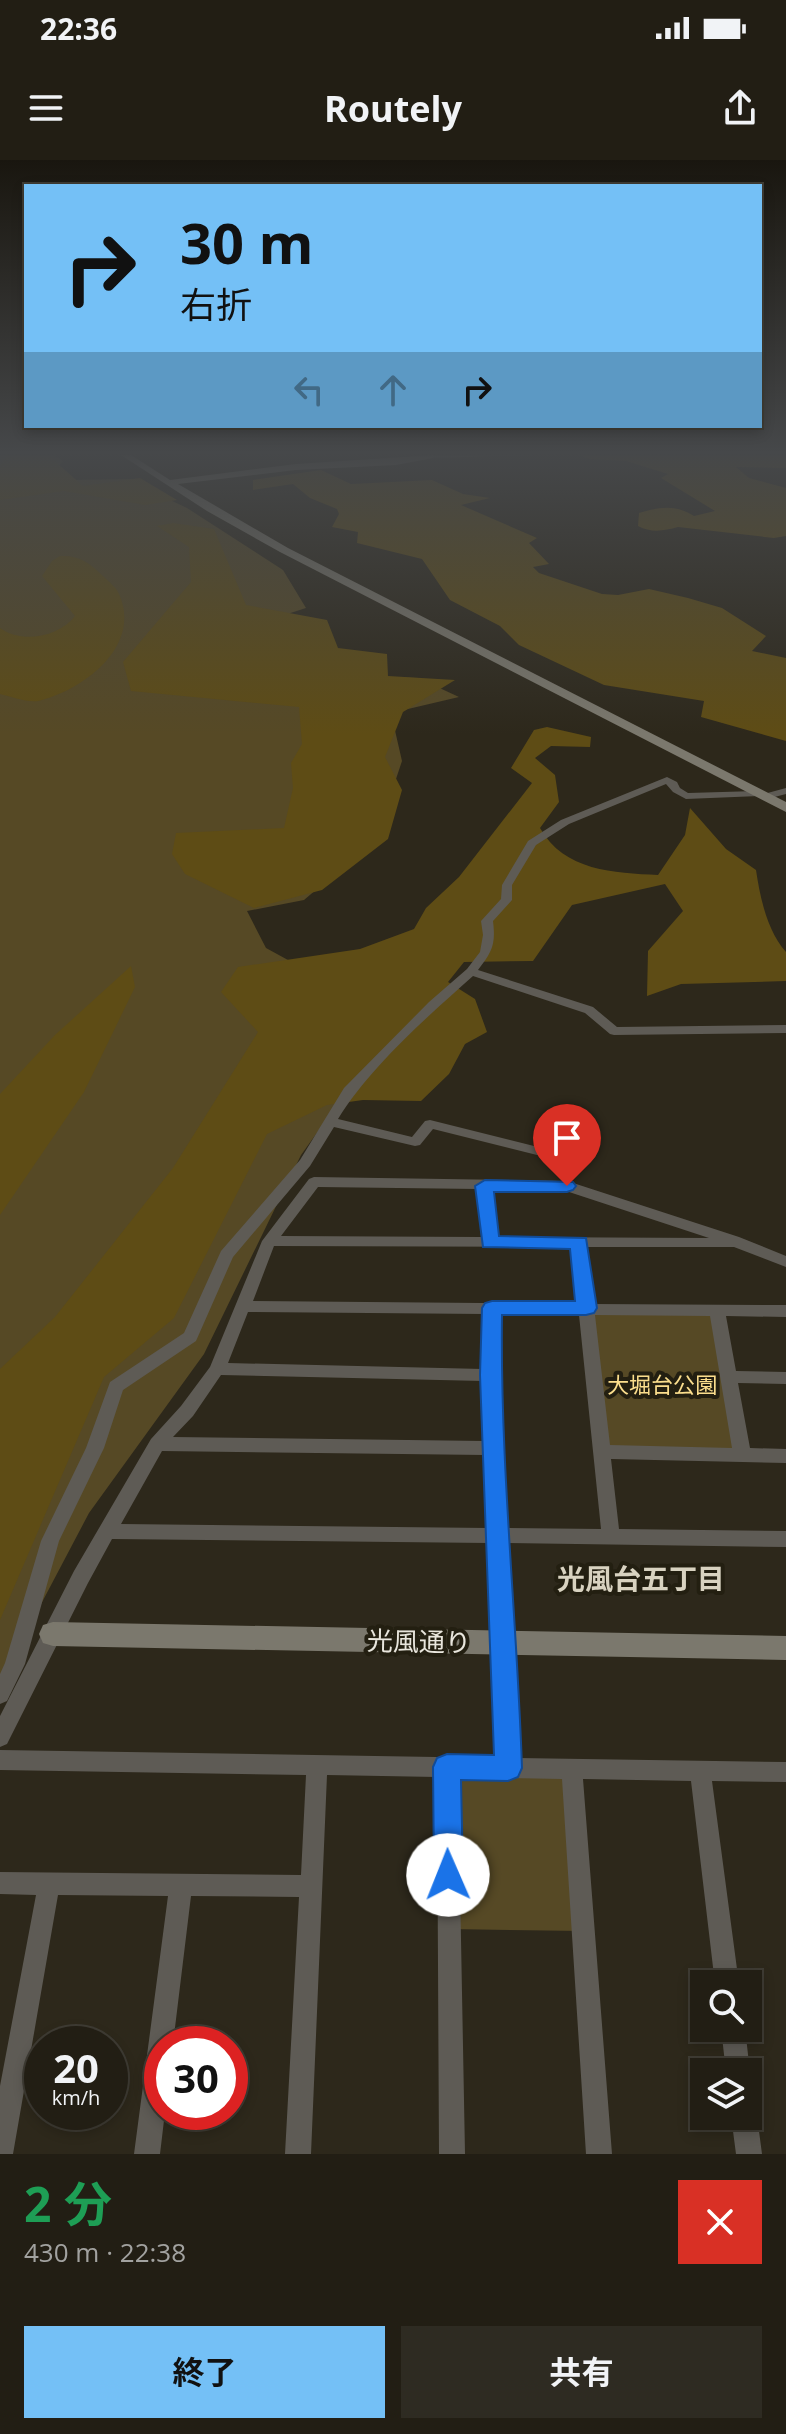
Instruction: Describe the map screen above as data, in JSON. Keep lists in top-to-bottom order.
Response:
{
  "streets": {
    "street": ["光風通り"]
  },
  "districts": ["光風台五丁目"],
  "parks": ["大堀台公園"],
  "page": {
    "status": "22:36",
    "header": "Routely",
    "turn": ["30 m", "右折"],
    "speed": "20 km/h",
    "limit": "30",
    "heading": ["2 分", "430 m · 22:38"],
    "buttons": ["終了", "共有"]
  }
}
